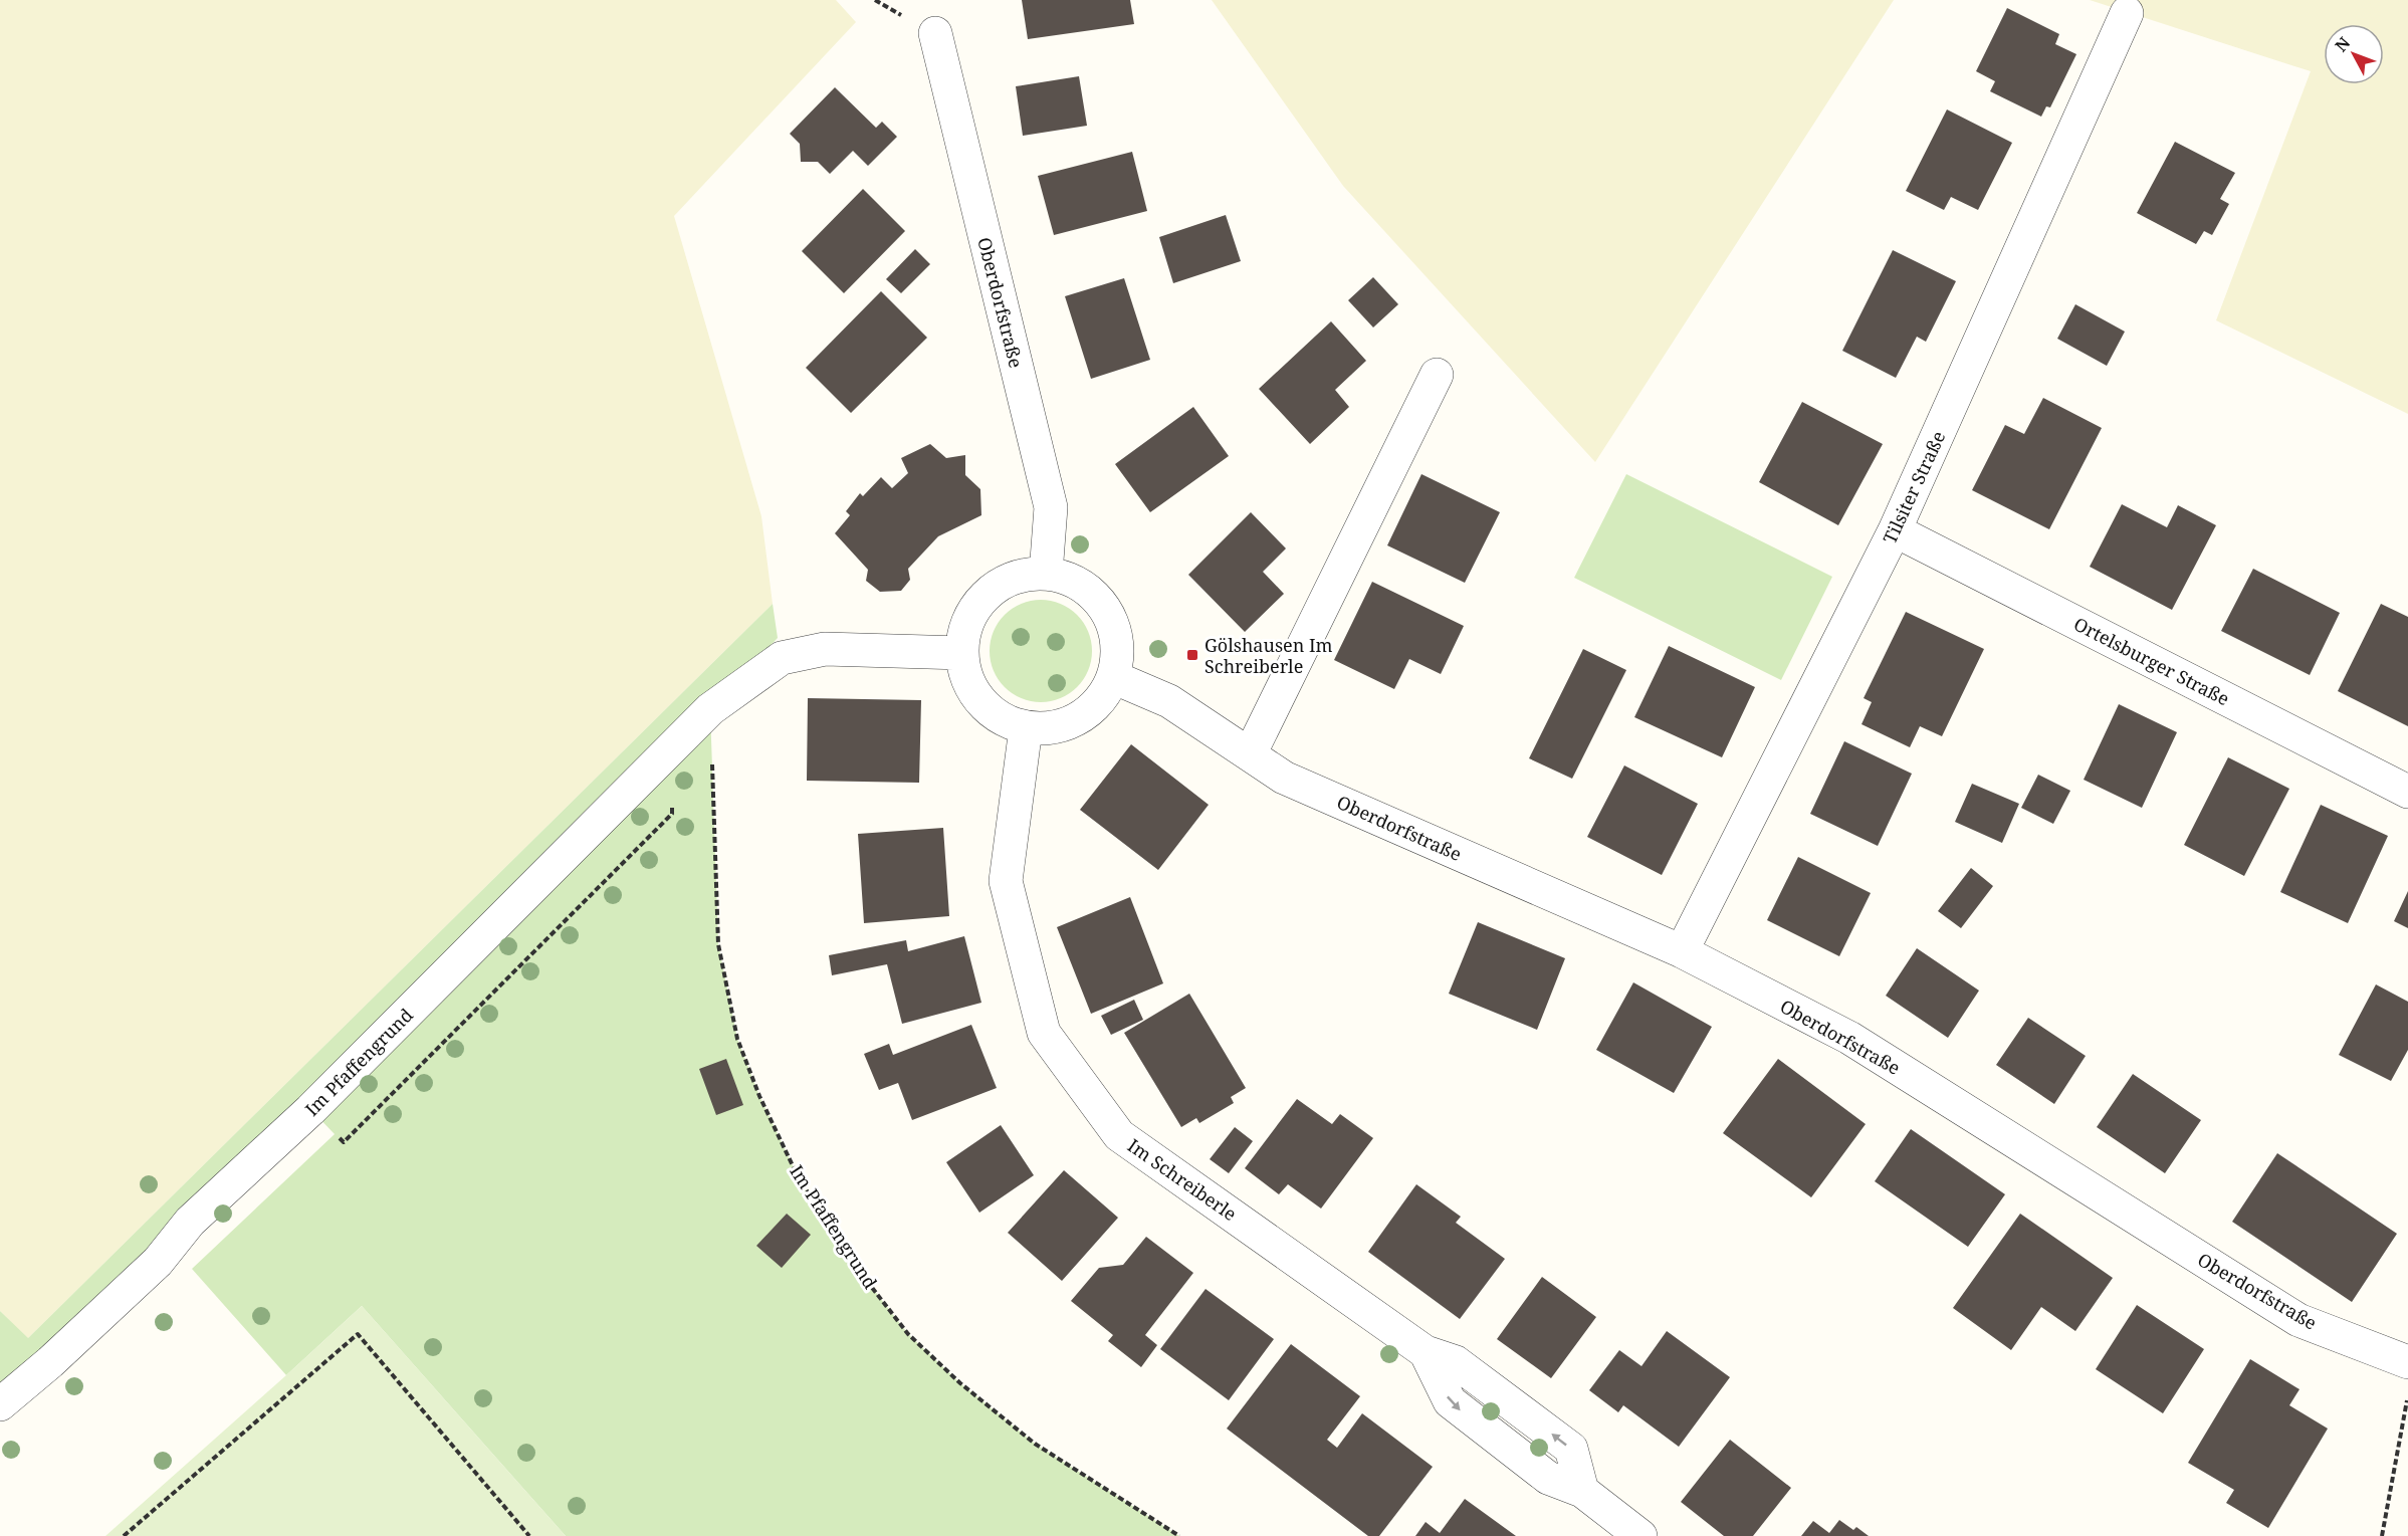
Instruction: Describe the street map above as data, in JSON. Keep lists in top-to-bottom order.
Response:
{
  "streets": {
    "street": [
      "Oberdorfstraße",
      "Tilsiter Straße",
      "Ortelsburger Straße",
      "Im Pfaffengrund",
      "Im Schreiberle"
    ]
  },
  "crossings": [
    ["Oberdorfstraße", "Tilsiter Straße"],
    ["Oberdorfstraße", "Im Pfaffengrund"],
    ["Oberdorfstraße", "Im Schreiberle"],
    ["Tilsiter Straße", "Ortelsburger Straße"],
    ["Im Pfaffengrund", "Im Schreiberle"]
  ],
  "places": {
    "transit": ["Gölshausen Im Schreiberle"]
  },
  "north": "top left"
}
